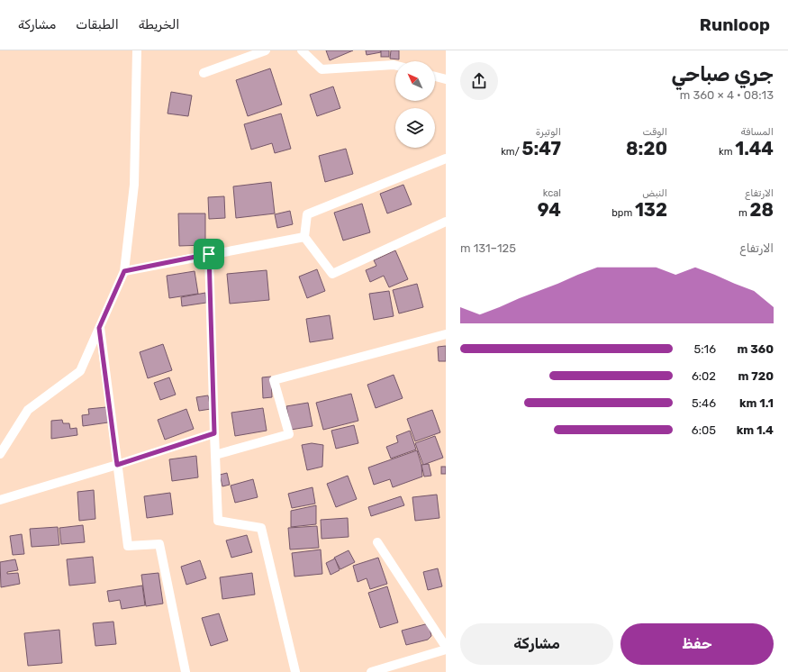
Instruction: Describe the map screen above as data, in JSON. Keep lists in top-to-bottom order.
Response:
{
  "north": "top left",
  "page": {
    "header": "Runloop",
    "nav": ["الخريطة", "الطبقات", "مشاركة"],
    "heading": ["جري صباحي", "08:13 · 4 × 360 m"],
    "stats": [
      ["المسافة", "1.44 km"],
      ["الوقت", "8:20"],
      ["الوتيرة", "5:47 /km"],
      ["الارتفاع", "28 m"],
      ["النبض", "132 bpm"],
      ["kcal", "94"]
    ],
    "chart": ["الارتفاع", "125–131 m"],
    "list": [
      {
        "name": "360 m",
        "note": "5:16"
      },
      {
        "name": "720 m",
        "note": "6:02"
      },
      {
        "name": "1.1 km",
        "note": "5:46"
      },
      {
        "name": "1.4 km",
        "note": "6:05"
      }
    ],
    "buttons": ["حفظ", "مشاركة"]
  }
}
